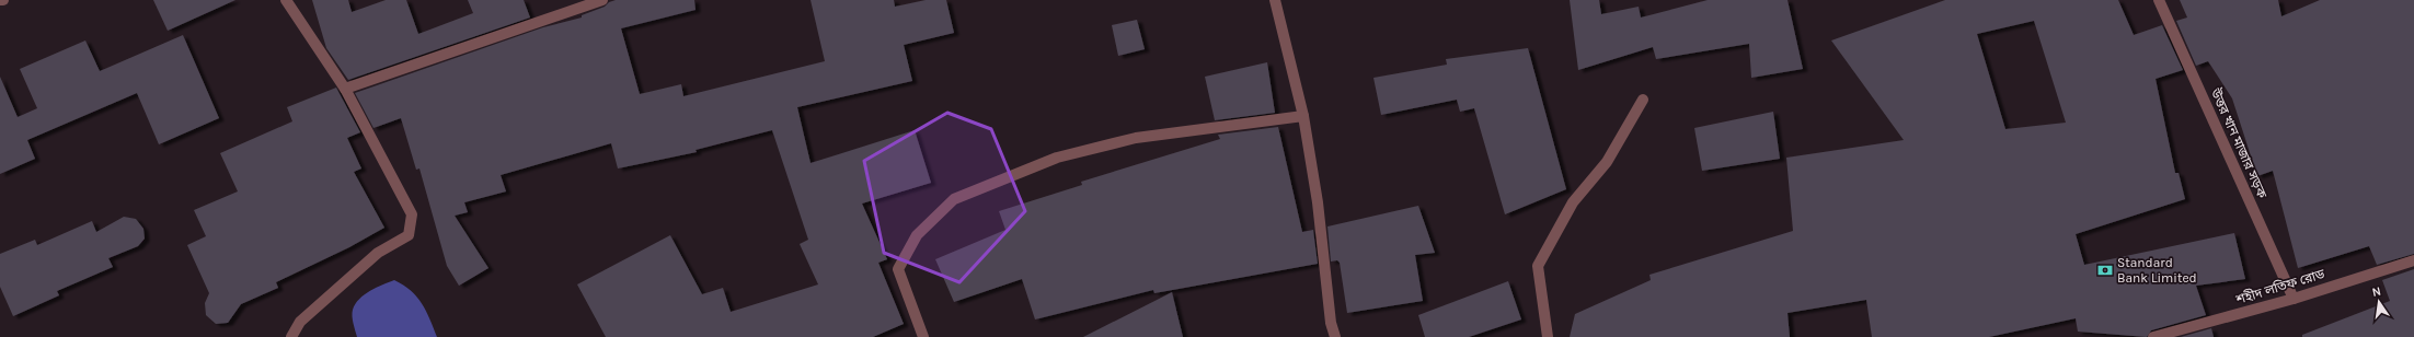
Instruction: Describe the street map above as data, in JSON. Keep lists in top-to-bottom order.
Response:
{
  "streets": {
    "street": ["উত্তর খান মাজার সড়ক", "শহীদ লতিফ রোড"]
  },
  "crossings": [
    ["উত্তর খান মাজার সড়ক", "শহীদ লতিফ রোড"]
  ],
  "places": {
    "bank": ["Standard Bank Limited"]
  },
  "north": "top"
}
